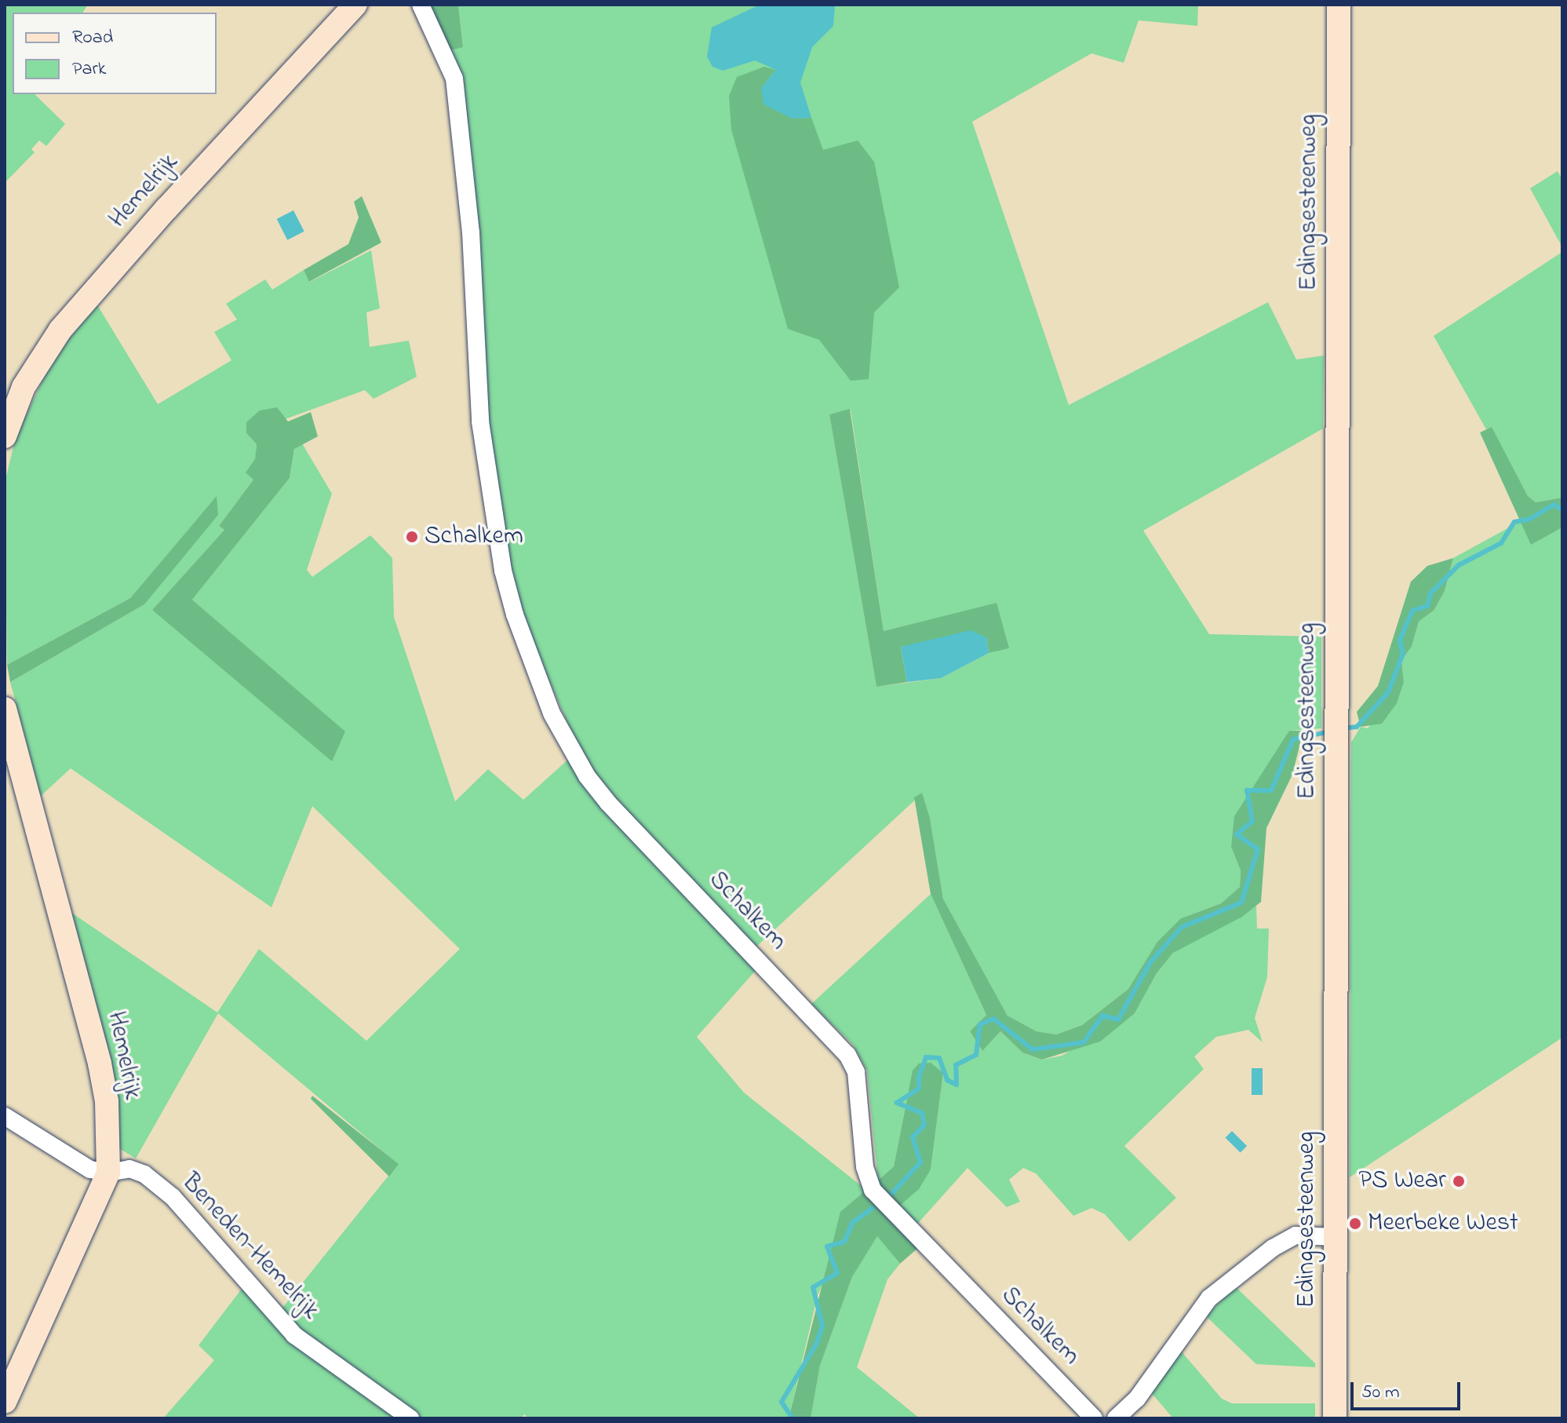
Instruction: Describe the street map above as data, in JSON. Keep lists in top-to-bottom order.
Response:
{
  "streets": {
    "main road": ["Hemelrijk", "Edingsesteenweg"],
    "street": ["Schalkem", "Beneden-Hemelrijk"]
  },
  "crossings": [
    ["Hemelrijk", "Beneden-Hemelrijk"]
  ],
  "places": ["Schalkem", "PS Wear", "Meerbeke West"],
  "legend": ["Road", "Park"],
  "scale_bar": "50 m"
}
